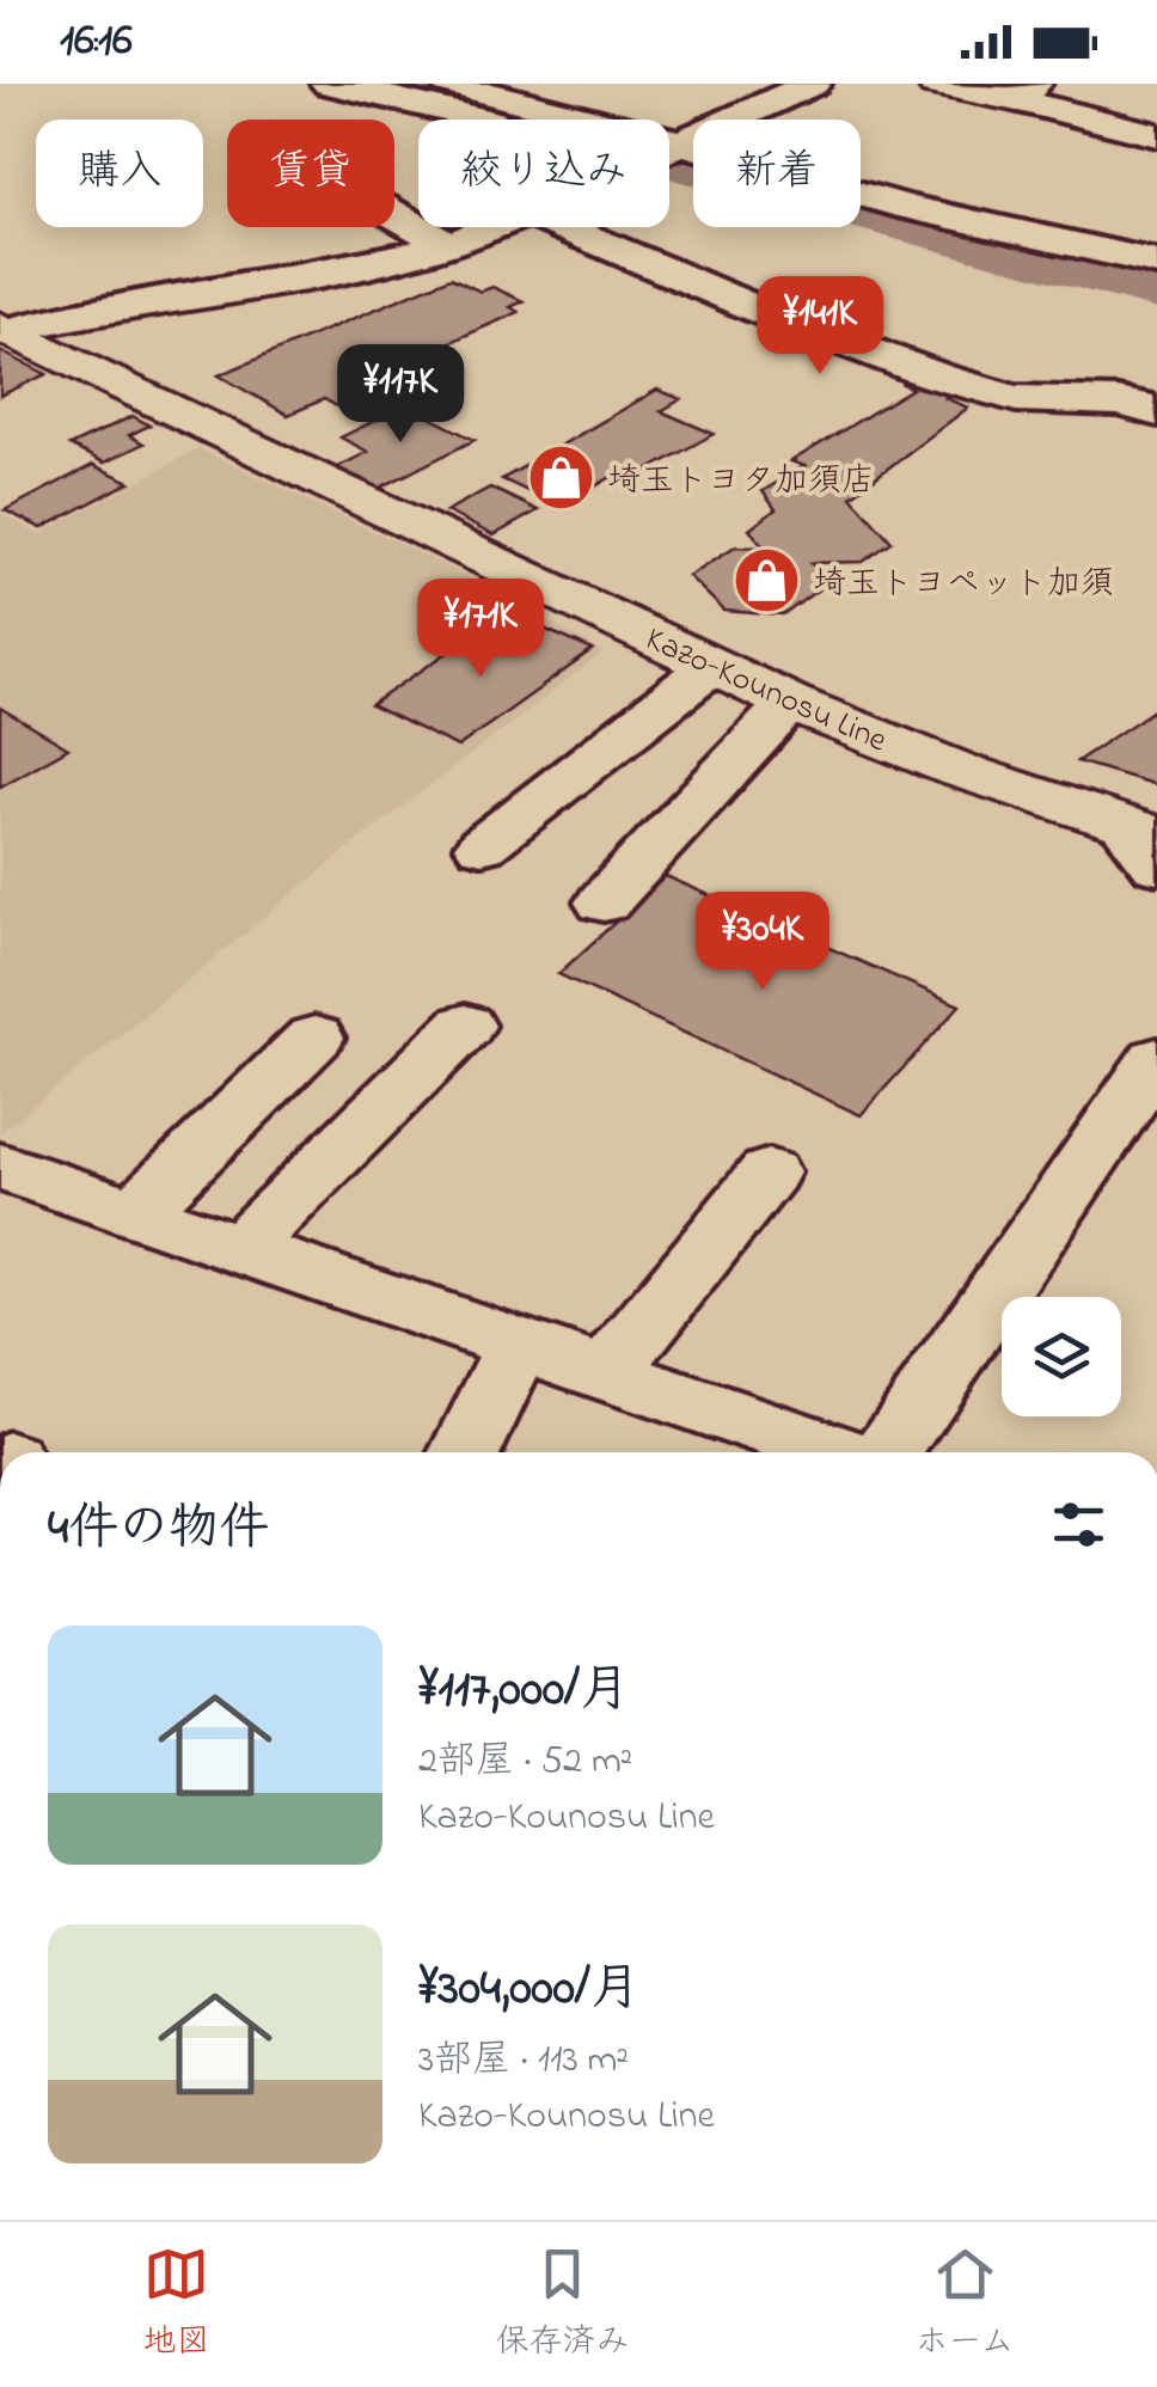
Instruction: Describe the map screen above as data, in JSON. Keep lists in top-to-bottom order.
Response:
{
  "streets": {
    "main road": ["Kazo-Kounosu Line"]
  },
  "places": {
    "shop": ["埼玉トヨタ加須店", "埼玉トヨペット加須"]
  },
  "page": {
    "status": "16:16",
    "chip": [
      "購入",
      "賃貸",
      "絞り込み",
      "新着"
    ],
    "price": [
      "¥141K",
      "¥117K",
      "¥171K",
      "¥304K"
    ],
    "heading": "4件の物件",
    "list": [
      {
        "name": "¥117,000/月",
        "note": "2部屋 · 52 m² · Kazo-Kounosu Line"
      },
      {
        "name": "¥304,000/月",
        "note": "3部屋 · 113 m² · Kazo-Kounosu Line"
      }
    ],
    "tabs": ["地図", "保存済み", "ホーム"]
  }
}
